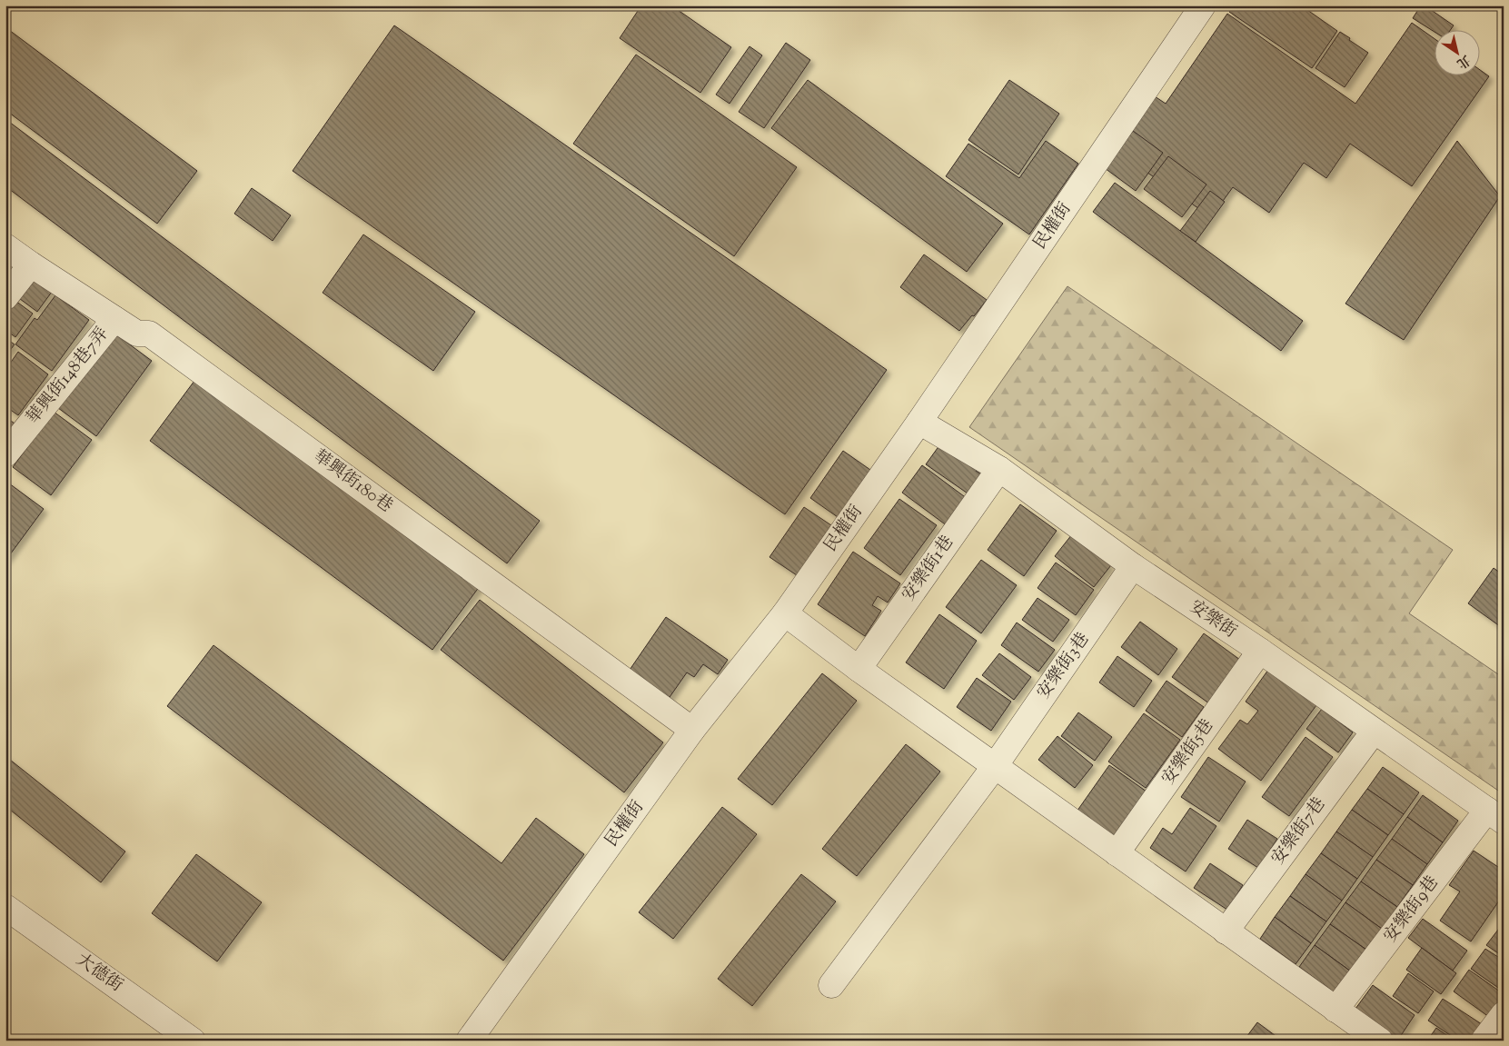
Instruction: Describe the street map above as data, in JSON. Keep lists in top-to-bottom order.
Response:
{
  "streets": {
    "street": [
      "民權街",
      "華興街148巷7弄",
      "華興街180巷",
      "安樂街1巷",
      "安樂街",
      "安樂街3巷",
      "安樂街5巷",
      "安樂街7巷",
      "安樂街9巷",
      "大德街"
    ]
  },
  "crossings": [
    ["民權街", "華興街180巷"],
    ["民權街", "安樂街"],
    ["華興街148巷7弄", "華興街180巷"],
    ["安樂街1巷", "安樂街"],
    ["安樂街", "安樂街3巷"],
    ["安樂街", "安樂街5巷"],
    ["安樂街", "安樂街7巷"],
    ["安樂街", "安樂街9巷"]
  ],
  "north": "bottom right"
}
